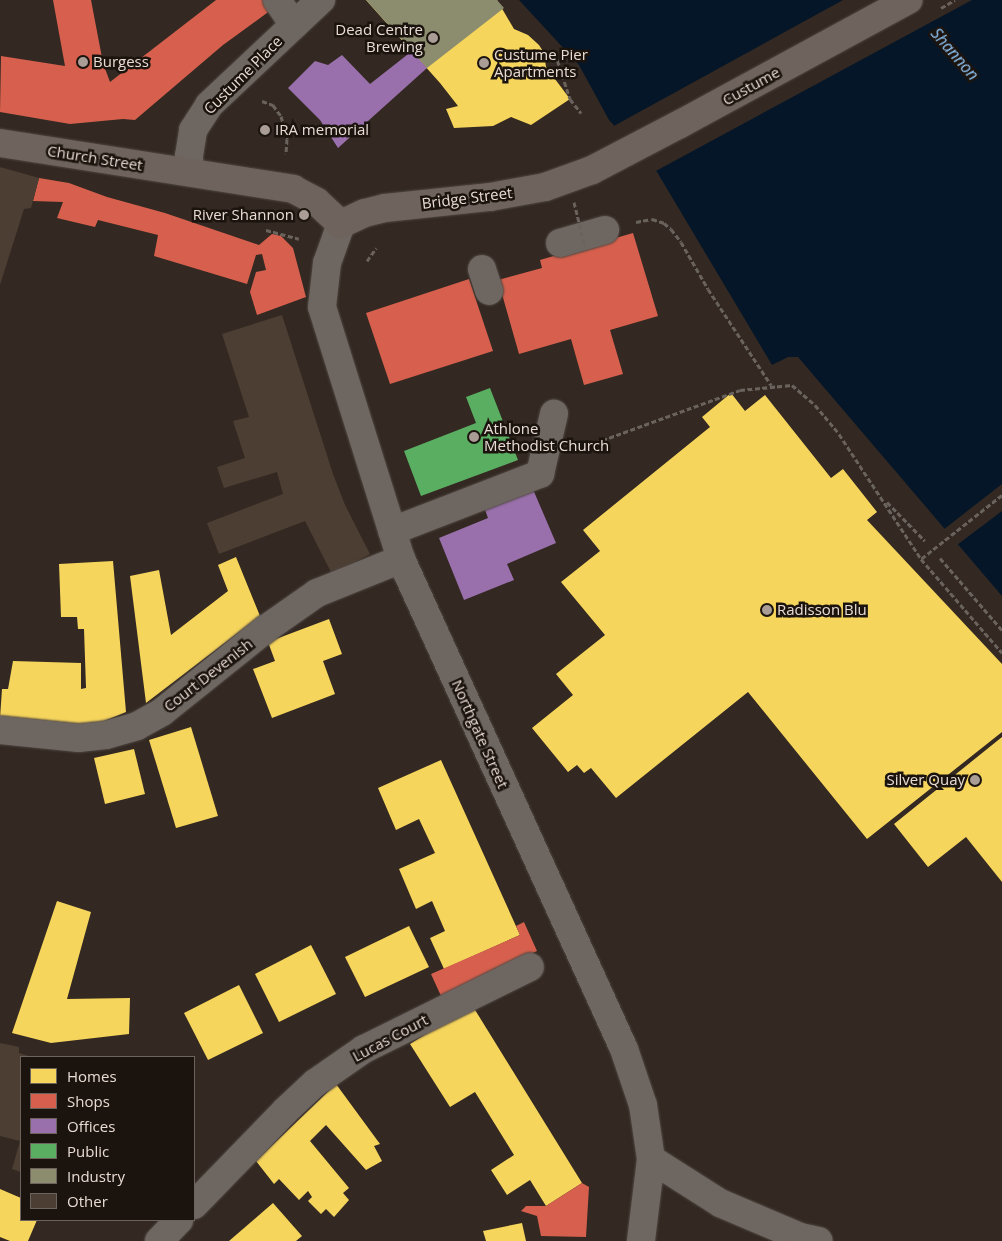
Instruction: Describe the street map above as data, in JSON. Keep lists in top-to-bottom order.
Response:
{
  "streets": {
    "main road": ["Custume", "Church Street", "Bridge Street"],
    "street": [
      "Custume Place",
      "Court Devenish",
      "Northgate Street",
      "Lucas Court"
    ]
  },
  "crossings": [
    ["Custume Place", "Church Street"],
    ["Custume", "Bridge Street"],
    ["Bridge Street", "Northgate Street"],
    ["Court Devenish", "Northgate Street"]
  ],
  "water": ["Shannon"],
  "places": [
    "Dead Centre Brewing",
    "Burgess",
    "Custume Pier Apartments",
    "IRA memorial",
    "River Shannon",
    "Athlone Methodist Church",
    "Radisson Blu",
    "Silver Quay"
  ],
  "legend": [
    "Homes",
    "Shops",
    "Offices",
    "Public",
    "Industry",
    "Other"
  ]
}
